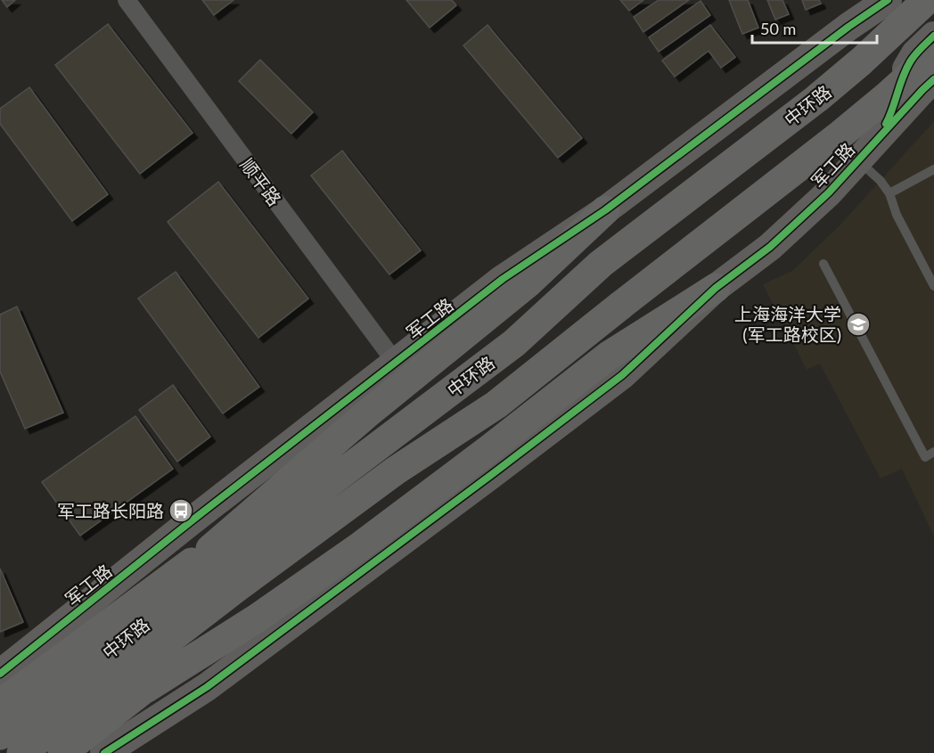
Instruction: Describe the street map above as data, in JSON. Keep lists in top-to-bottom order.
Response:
{
  "streets": {
    "highway": ["中环路"],
    "main road": ["军工路"],
    "street": ["顺平路"]
  },
  "crossings": [
    ["军工路", "顺平路"]
  ],
  "places": {
    "school or university": ["上海海洋大学 (军工路校区)"],
    "bus stop": ["军工路长阳路"]
  },
  "scale_bar": "50 m"
}
